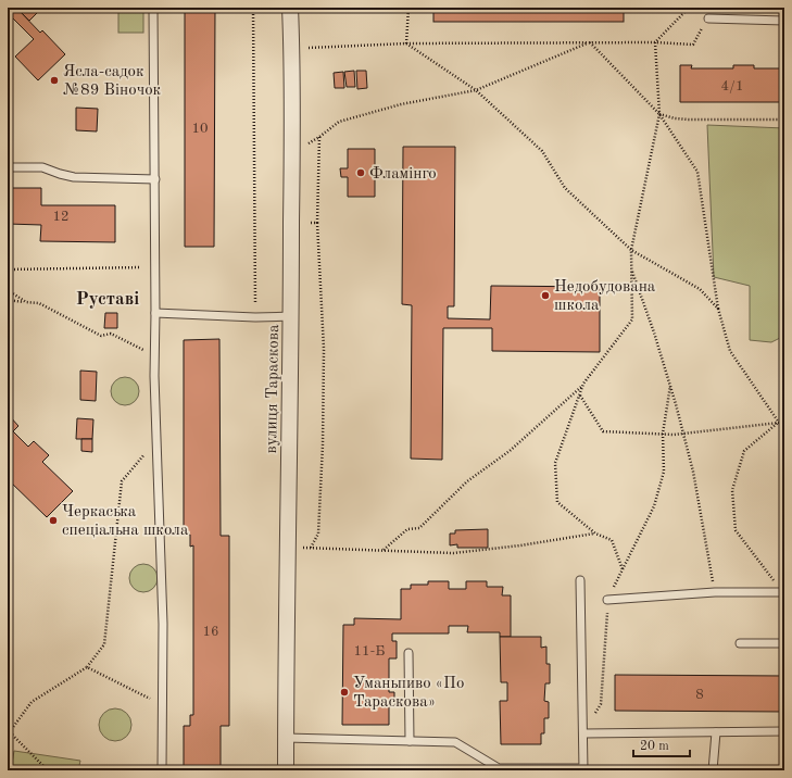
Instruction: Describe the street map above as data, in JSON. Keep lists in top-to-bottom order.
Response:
{
  "streets": {
    "street": ["вулиця Тараскова"]
  },
  "districts": ["Руставі"],
  "places": [
    "Ясла-садок №89 Віночок",
    "Фламінго",
    "Недобудована школа",
    "Черкаська спеціальна школа",
    "Уманьпиво «По Тараскова»"
  ],
  "house_numbers": [
    "4/1",
    "10",
    "12",
    "16",
    "11-Б",
    "8"
  ],
  "scale_bar": "20 m"
}
